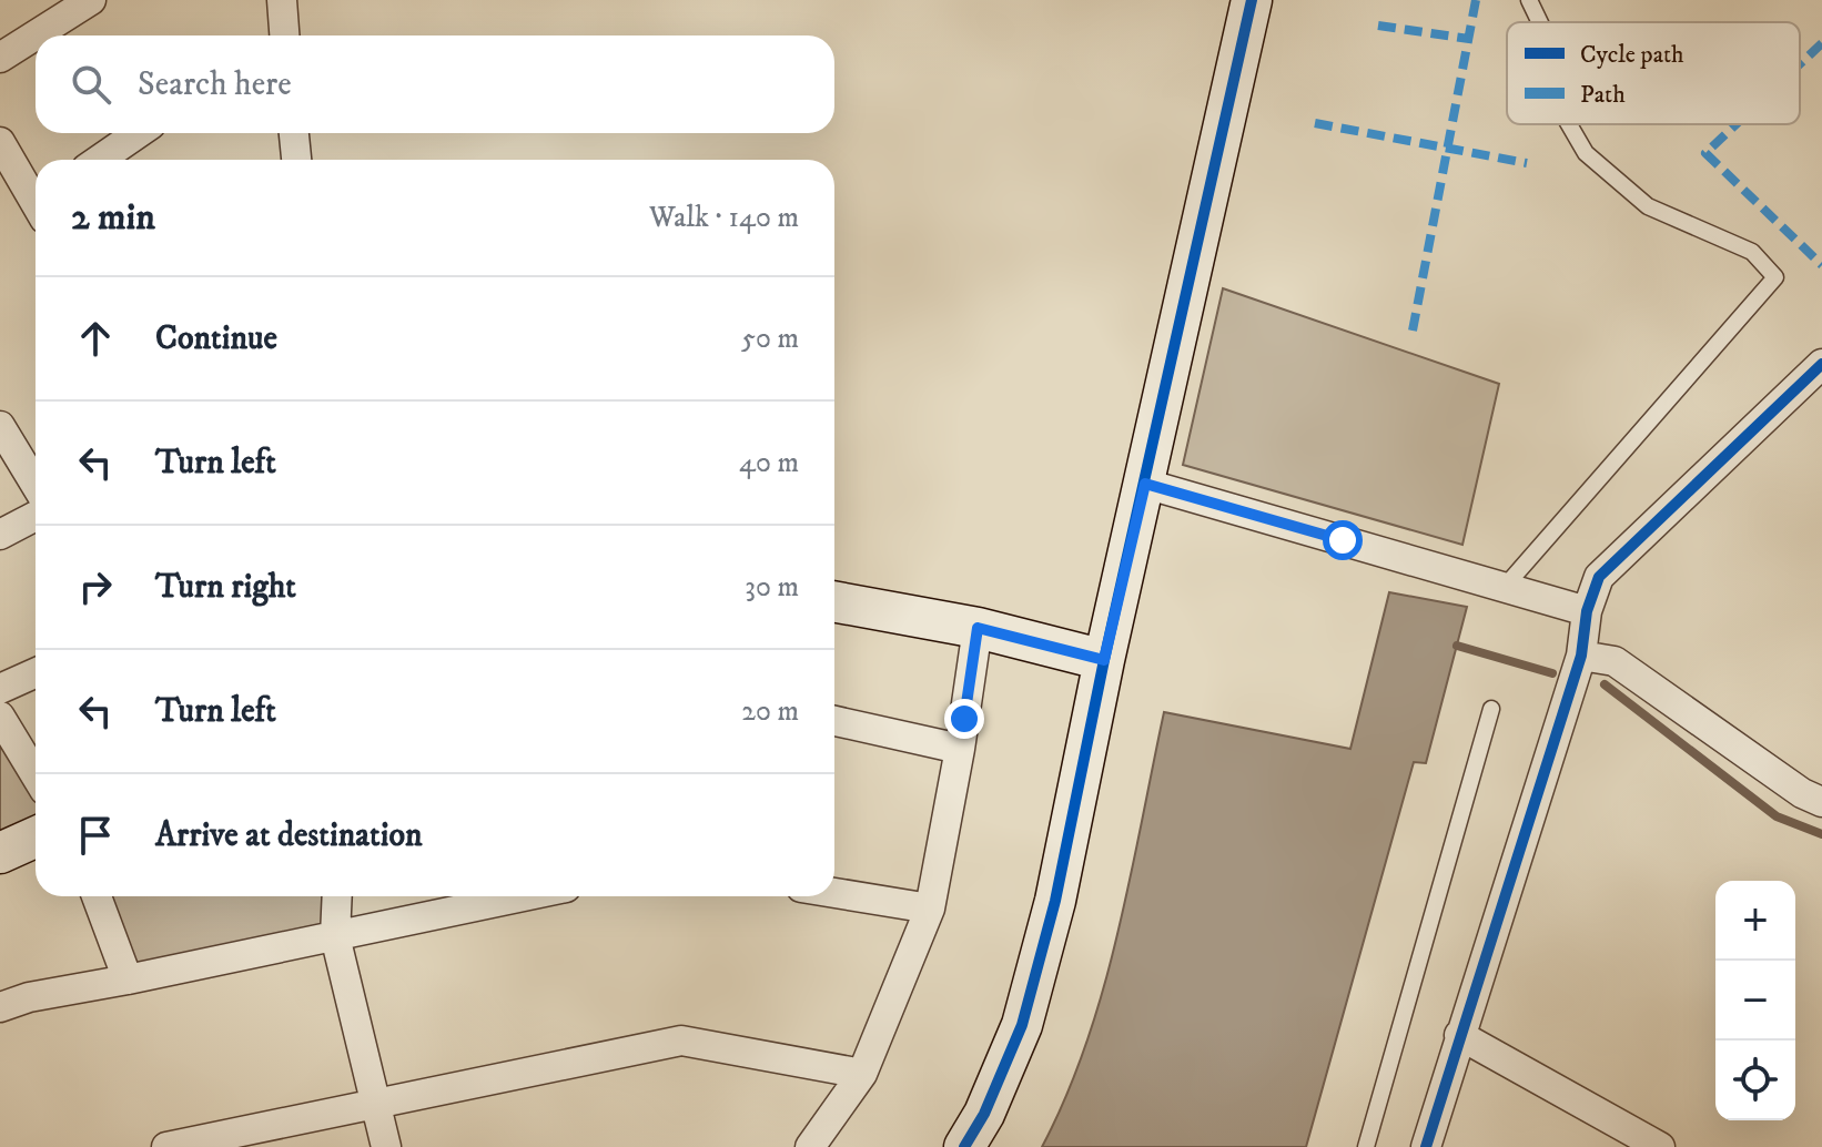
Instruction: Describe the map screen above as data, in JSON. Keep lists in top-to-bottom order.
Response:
{
  "legend": ["Cycle path", "Path"],
  "page": {
    "search": "Search here",
    "heading": ["2 min", "Walk · 140 m"],
    "list": [
      ["Continue", "50 m"],
      ["Turn left", "40 m"],
      ["Turn right", "30 m"],
      ["Turn left", "20 m"],
      "Arrive at destination"
    ],
    "map_buttons": ["+", "−"]
  }
}
